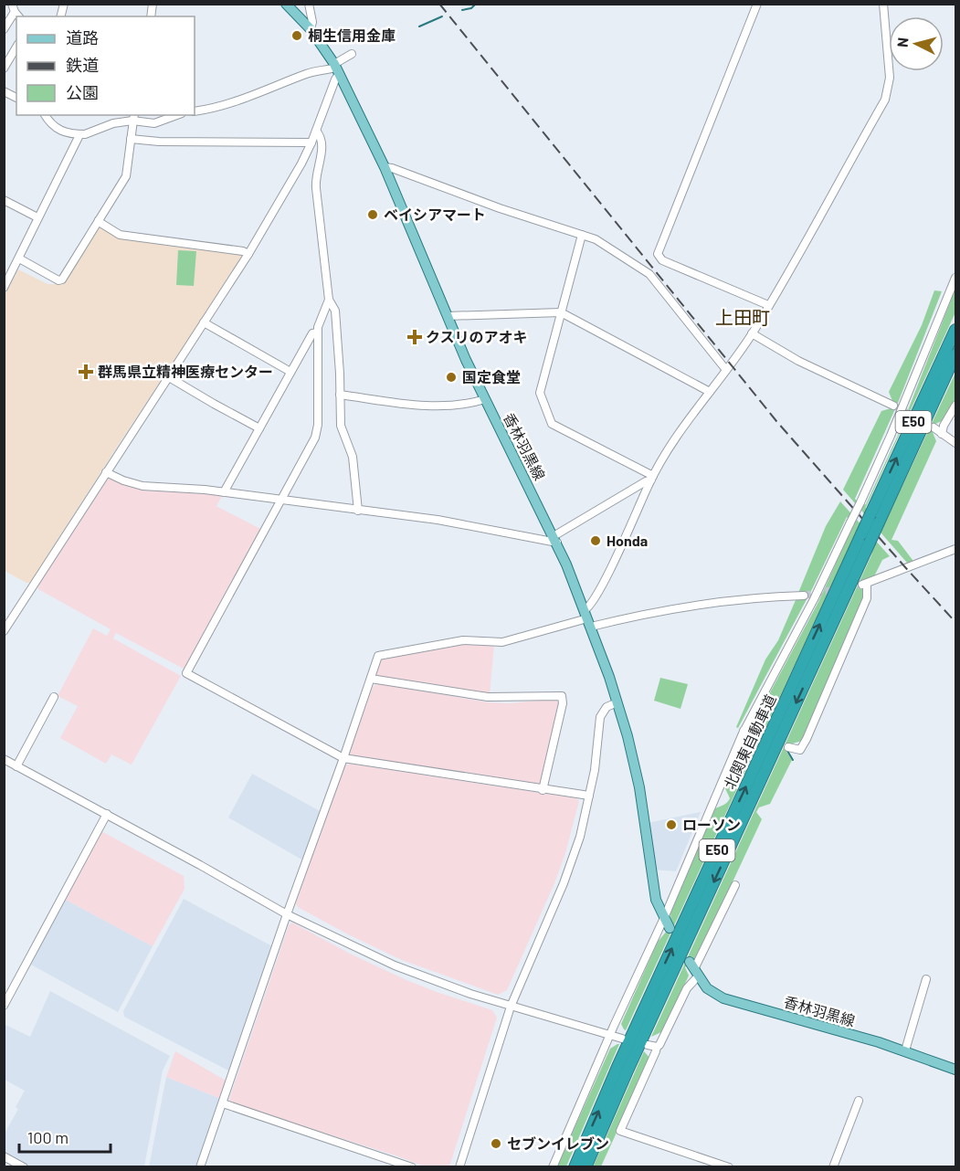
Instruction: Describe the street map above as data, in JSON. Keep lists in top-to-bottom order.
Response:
{
  "streets": {
    "highway": ["E50", "北関東自動車道"],
    "main road": ["香林羽黒線"]
  },
  "districts": ["上田町"],
  "places": {
    "other": [
      "桐生信用金庫",
      "ベイシアマート",
      "国定食堂",
      "Honda",
      "ローソン",
      "セブンイレブン"
    ],
    "health": ["クスリのアオキ", "群馬県立精神医療センター"]
  },
  "legend": ["道路", "鉄道", "公園"],
  "scale_bar": "100 m",
  "north": "left"
}
